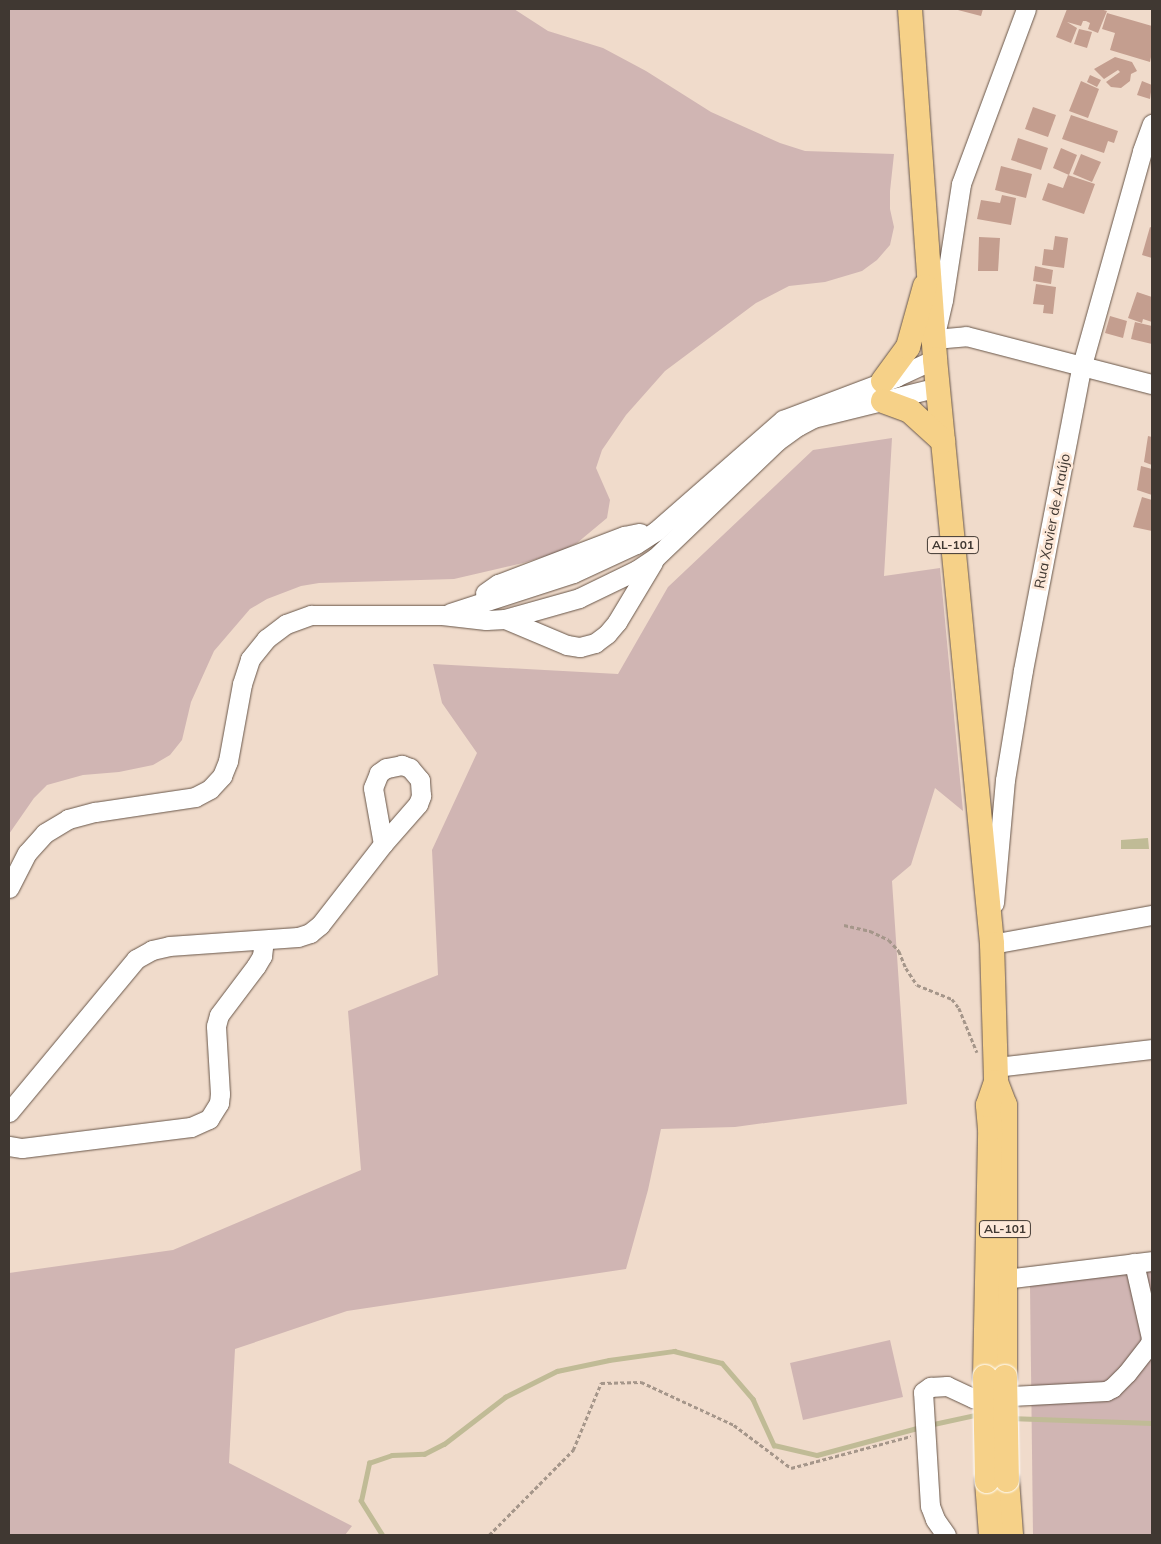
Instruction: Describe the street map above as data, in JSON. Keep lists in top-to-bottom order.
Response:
{
  "streets": {
    "main road": ["AL-101"],
    "street": ["Rua Xavier de Araújo"]
  },
  "crossings": [
    ["Rua Xavier de Araújo", "AL-101"]
  ]
}
